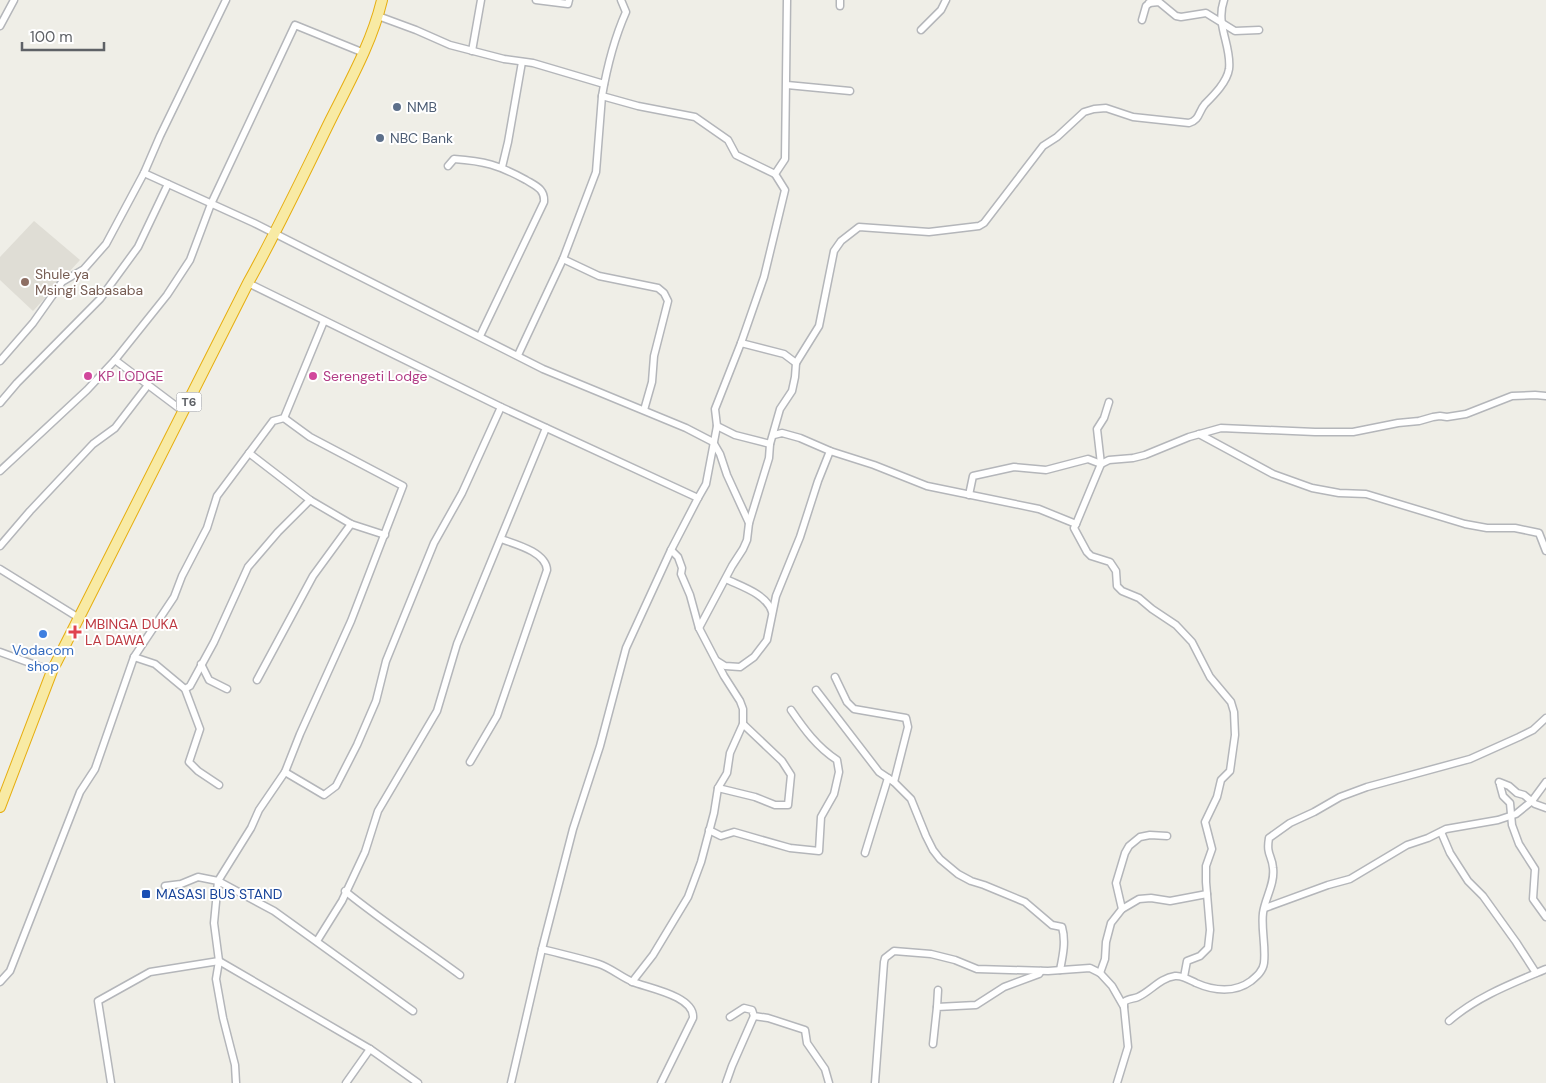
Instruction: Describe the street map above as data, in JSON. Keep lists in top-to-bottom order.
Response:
{
  "streets": {
    "highway": ["T6"]
  },
  "places": {
    "other": [
      "NMB",
      "NBC Bank",
      "Shule ya Msingi Sabasaba",
      "KP LODGE",
      "Serengeti Lodge",
      "Vodacom shop"
    ],
    "health": ["MBINGA DUKA LA DAWA"],
    "transit": ["MASASI BUS STAND"]
  },
  "scale_bar": "100 m"
}
